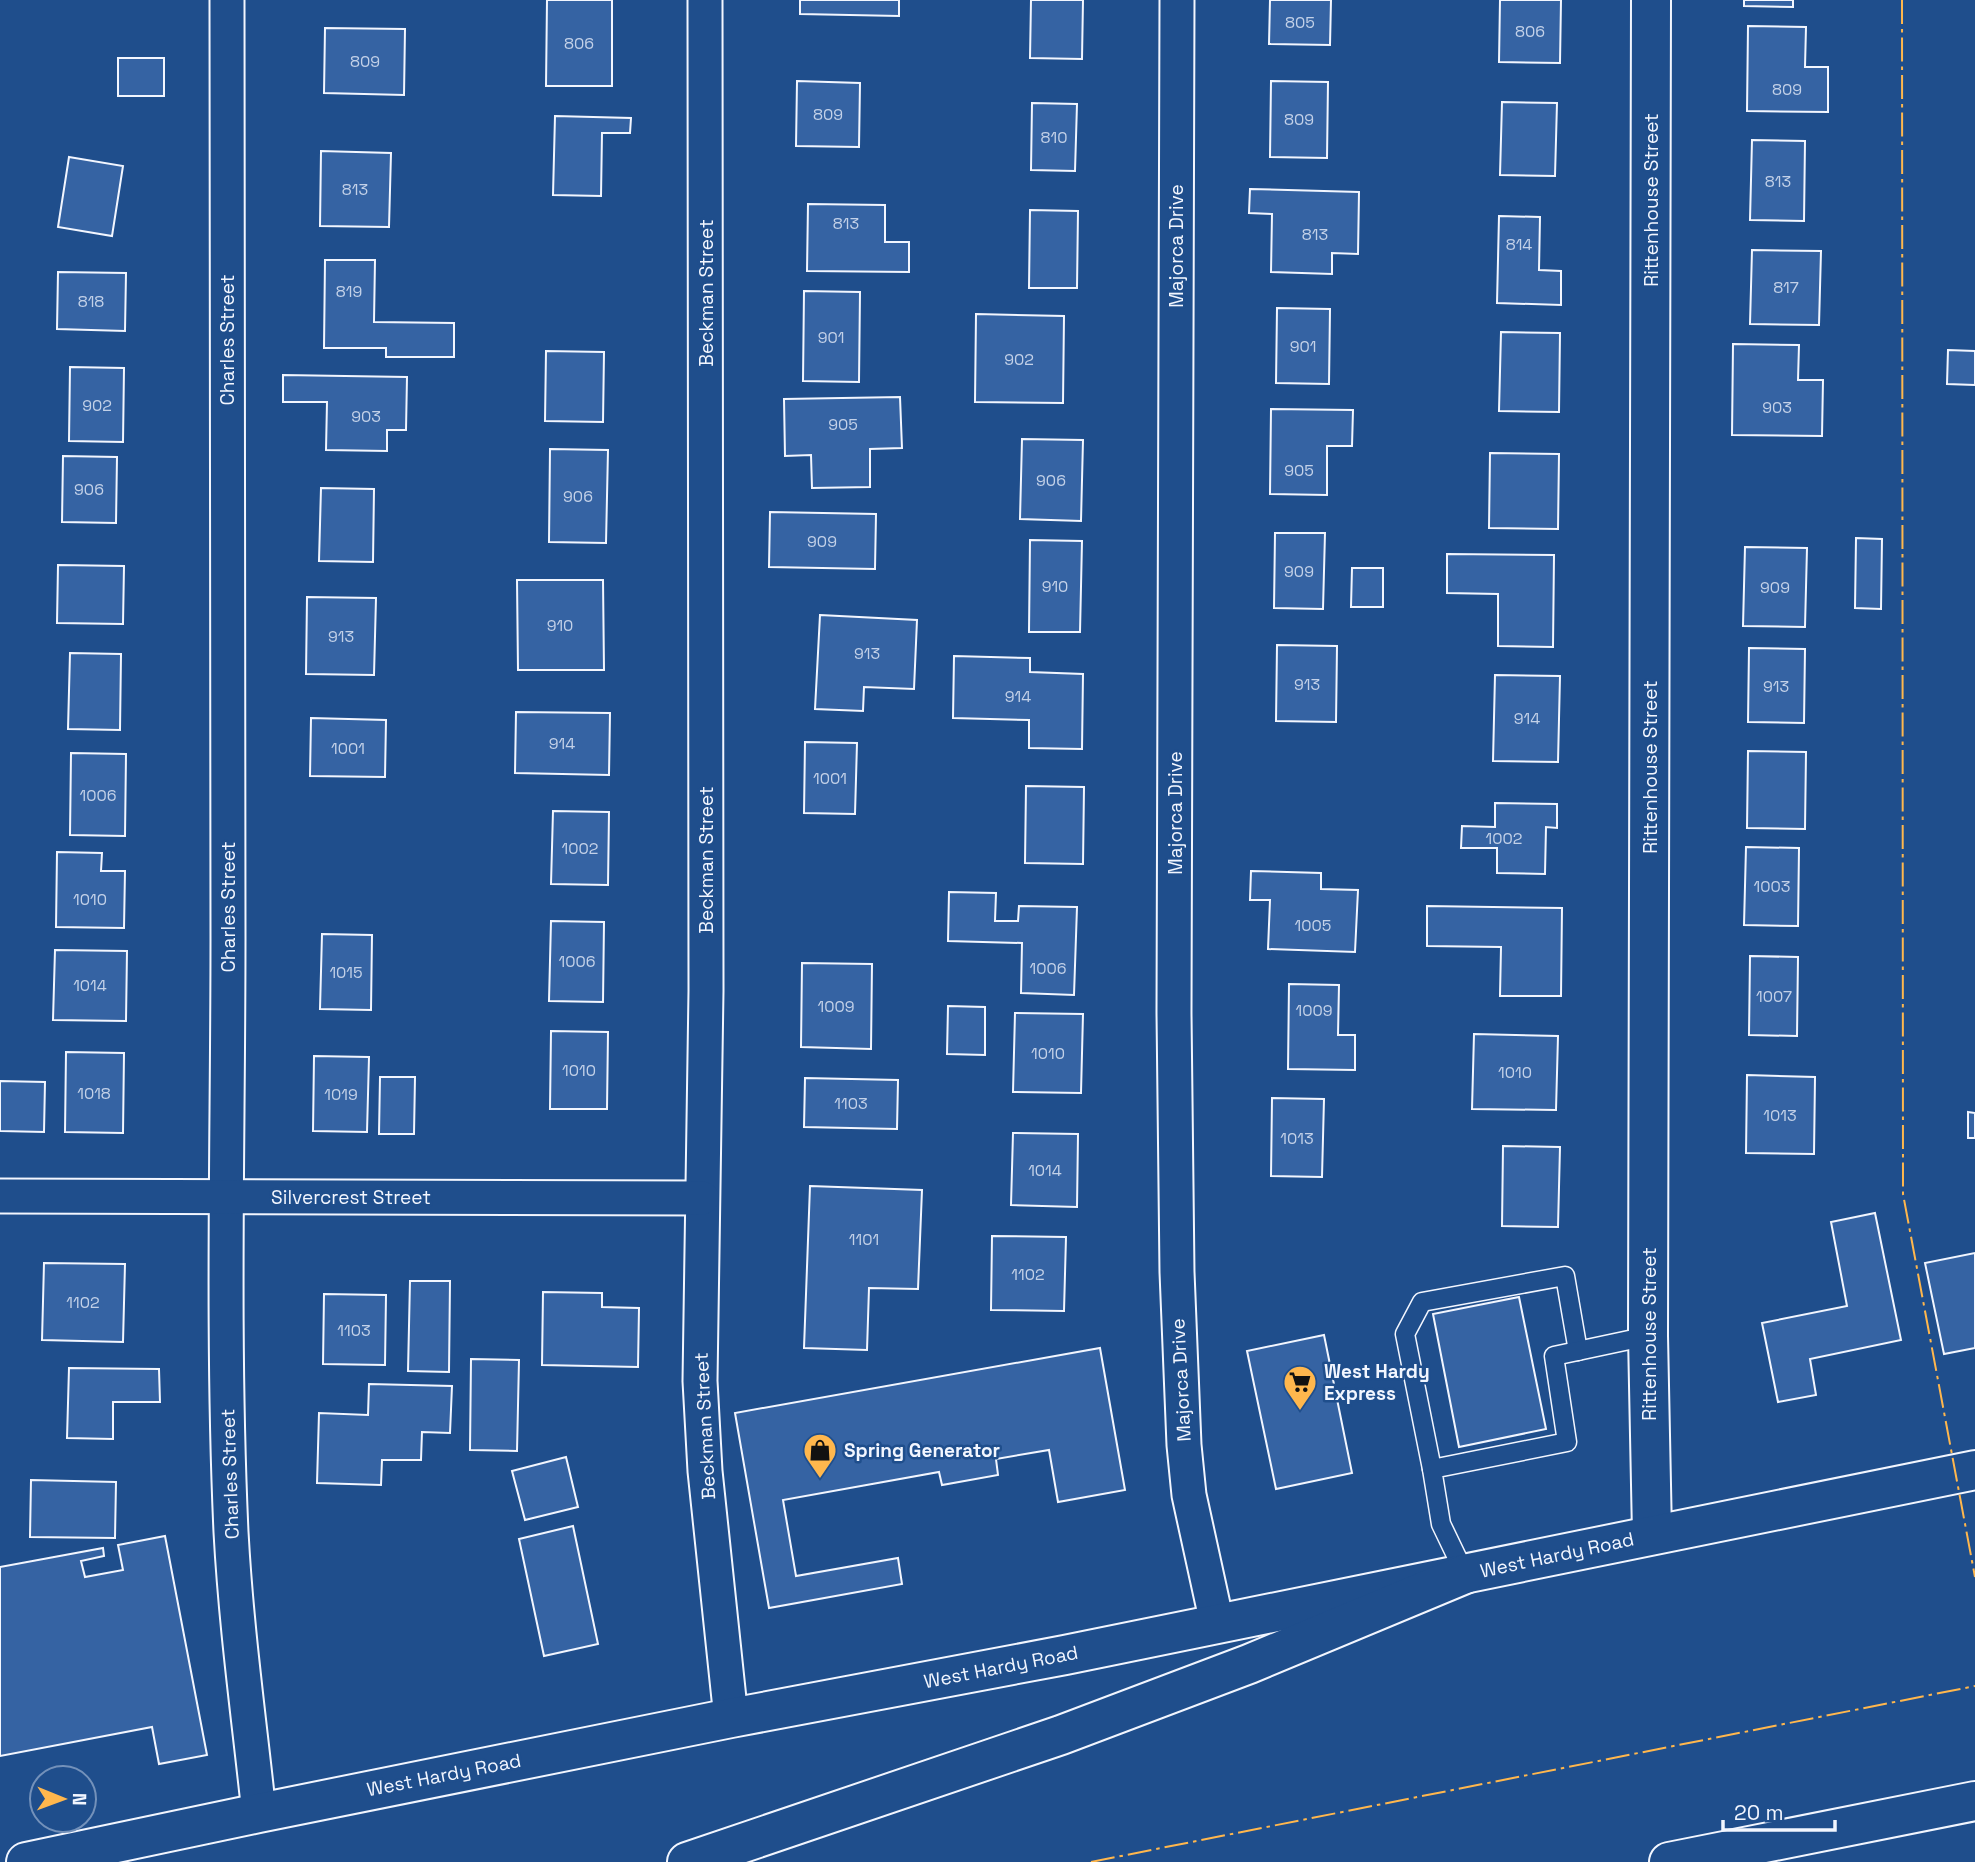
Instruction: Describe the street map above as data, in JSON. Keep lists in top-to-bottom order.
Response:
{
  "streets": {
    "main road": ["Rittenhouse Street", "West Hardy Road"],
    "street": [
      "Majorca Drive",
      "Beckman Street",
      "Charles Street",
      "Silvercrest Street"
    ]
  },
  "crossings": [
    ["Rittenhouse Street", "West Hardy Road"],
    ["Majorca Drive", "West Hardy Road"],
    ["Beckman Street", "Silvercrest Street"],
    ["Beckman Street", "West Hardy Road"],
    ["Charles Street", "Silvercrest Street"],
    ["Charles Street", "West Hardy Road"]
  ],
  "places": {
    "supermarket": ["West Hardy Express"],
    "shop": ["Spring Generator"]
  },
  "house_numbers": [
    "805",
    "806",
    "806",
    "809",
    "809",
    "809",
    "809",
    "810",
    "813",
    "813",
    "813",
    "813",
    "814",
    "817",
    "819",
    "818",
    "901",
    "901",
    "902",
    "902",
    "903",
    "903",
    "905",
    "905",
    "906",
    "906",
    "906",
    "909",
    "909",
    "910",
    "909",
    "910",
    "913",
    "913",
    "913",
    "913",
    "914",
    "914",
    "914",
    "1001",
    "1001",
    "1006",
    "1002",
    "1002",
    "1003",
    "1010",
    "1005",
    "1006",
    "1006",
    "1015",
    "1014",
    "1007",
    "1009",
    "1009",
    "1010",
    "1010",
    "1010",
    "1018",
    "1019",
    "1103",
    "1013",
    "1013",
    "1014",
    "1101",
    "1102",
    "1102",
    "1103"
  ],
  "scale_bar": "20 m",
  "north": "right"
}
